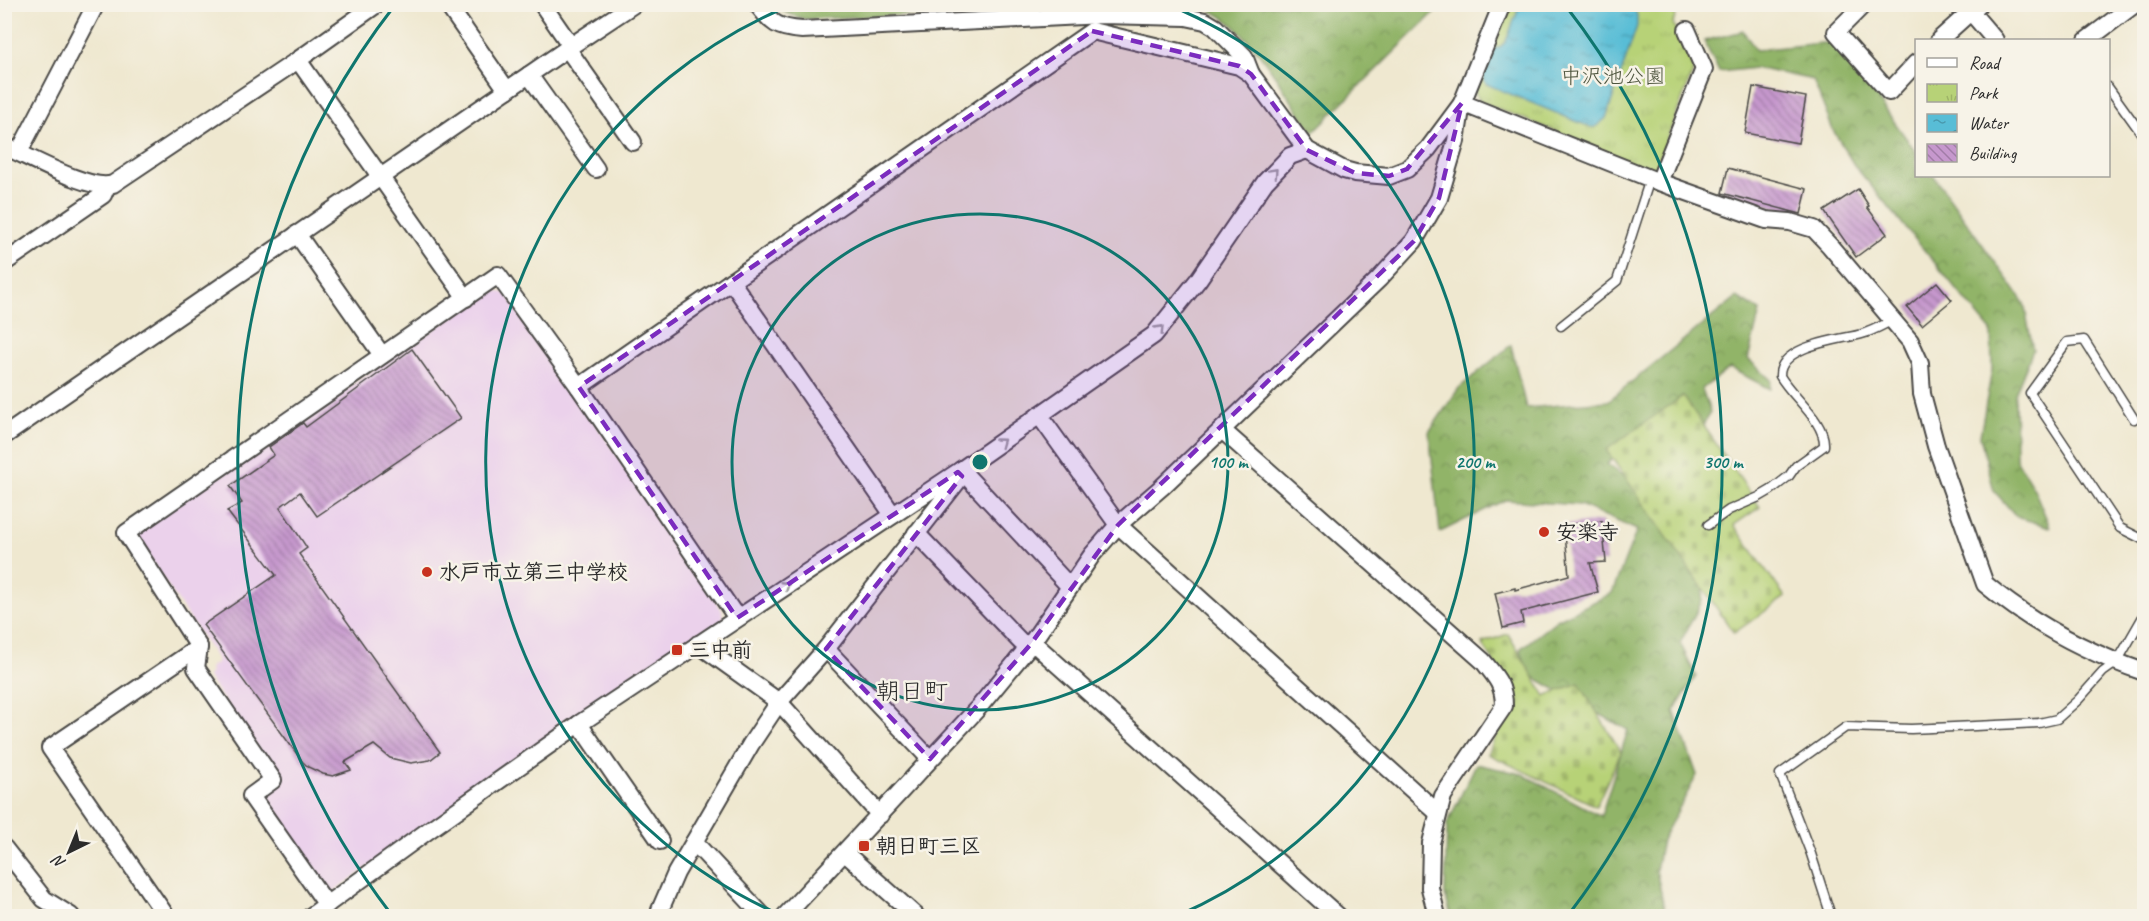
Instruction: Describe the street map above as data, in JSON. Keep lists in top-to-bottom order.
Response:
{
  "districts": ["朝日町"],
  "parks": ["中沢池公園"],
  "places": {
    "other": ["安楽寺", "水戸市立第三中学校"],
    "transit": ["三中前", "朝日町三区"]
  },
  "legend": [
    "Road",
    "Park",
    "Water",
    "Building"
  ],
  "north": "bottom left",
  "rings": ["100 m", "200 m", "300 m"]
}
